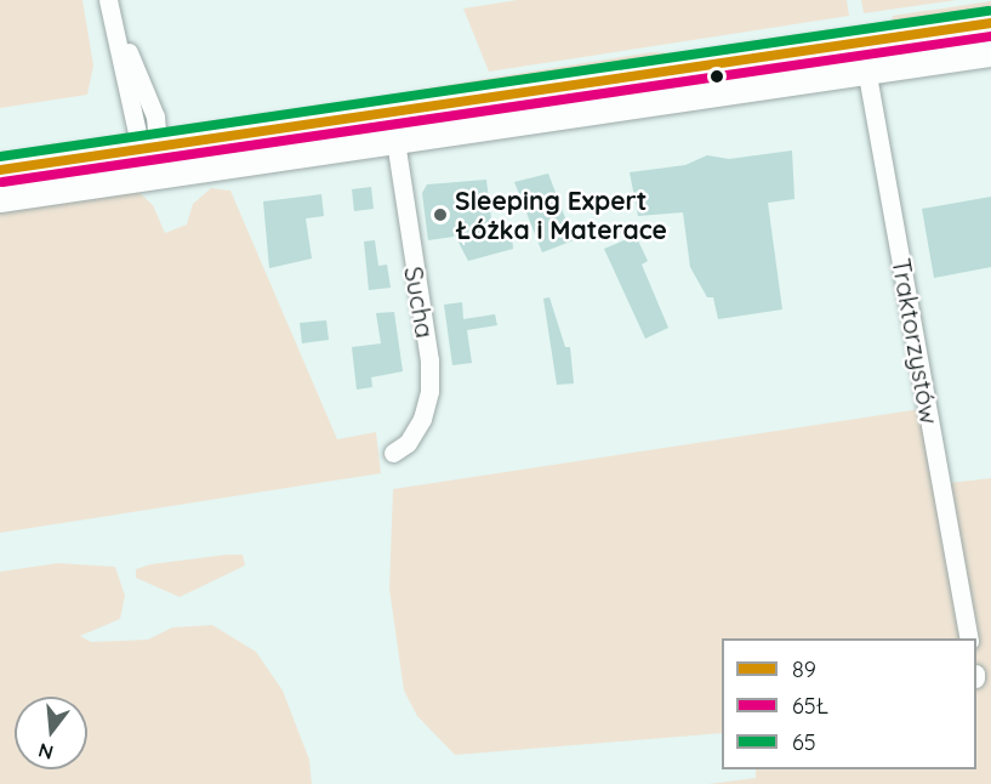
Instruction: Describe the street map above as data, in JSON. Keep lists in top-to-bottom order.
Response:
{
  "streets": {
    "street": ["Sucha", "Traktorzystów"]
  },
  "places": ["Sleeping Expert Łóżka i Materace"],
  "lines": ["transit line 65", "transit line 89", "transit line 65Ł"],
  "legend": ["89", "65Ł", "65"],
  "north": "bottom"
}
